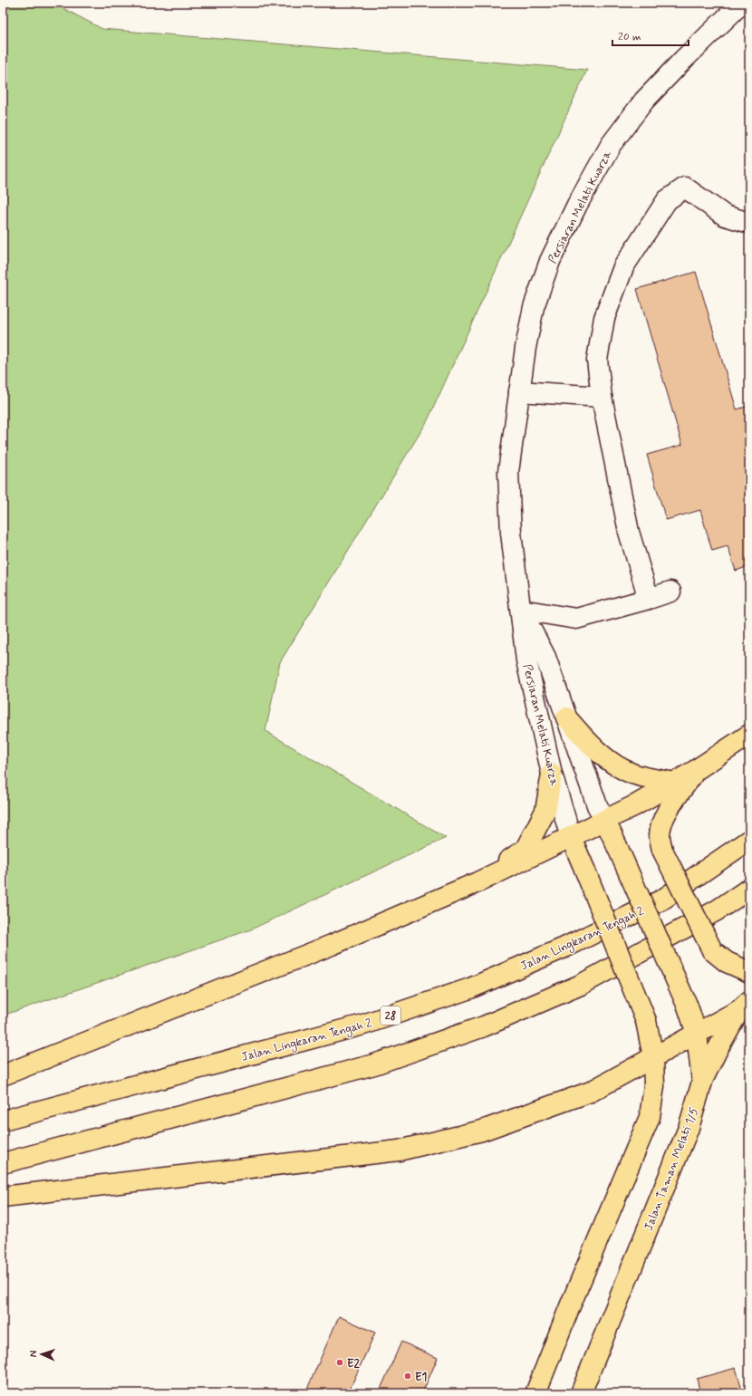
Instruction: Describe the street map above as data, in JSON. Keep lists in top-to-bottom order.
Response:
{
  "streets": {
    "main road": ["Jalan Lingkaran Tengah 2", "28", "Jalan Taman Melati 1/5"],
    "street": ["Persiaran Melati Kuarza"]
  },
  "crossings": [
    ["Persiaran Melati Kuarza", "Jalan Taman Melati 1/5"]
  ],
  "places": ["E2", "E1"],
  "scale_bar": "20 m",
  "north": "left"
}
